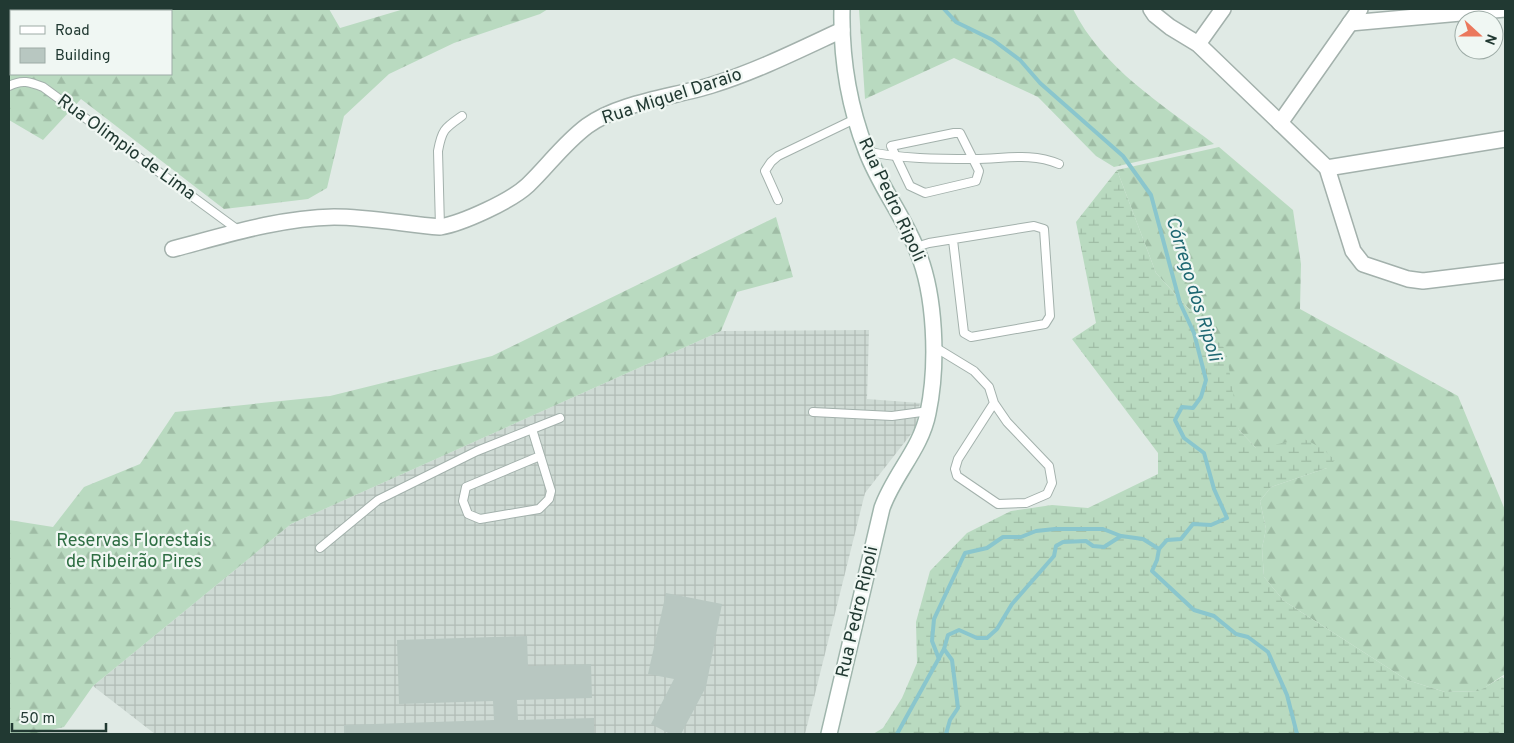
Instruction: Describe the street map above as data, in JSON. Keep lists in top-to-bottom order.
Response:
{
  "streets": {
    "street": ["Rua Miguel Daraio", "Rua Pedro Ripoli"],
    "lane": ["Rua Olimpio de Lima"]
  },
  "crossings": [
    ["Rua Miguel Daraio", "Rua Olimpio de Lima"],
    ["Rua Miguel Daraio", "Rua Pedro Ripoli"]
  ],
  "water": ["Córrego dos Ripoli"],
  "parks": ["Reservas Florestais de Ribeirão Pires"],
  "legend": ["Road", "Building"],
  "scale_bar": "50 m",
  "north": "right"
}
